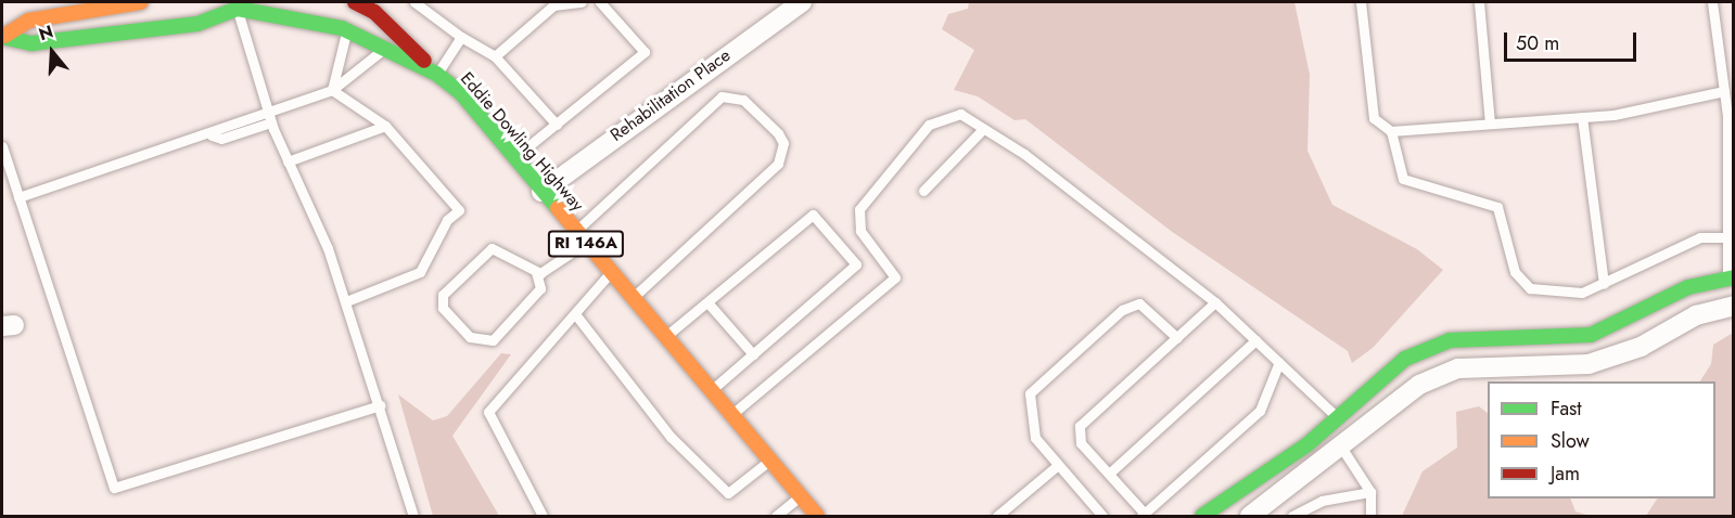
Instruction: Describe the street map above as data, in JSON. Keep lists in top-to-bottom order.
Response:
{
  "streets": {
    "main road": ["Eddie Dowling Highway", "RI 146A"],
    "street": ["Rehabilitation Place"]
  },
  "crossings": [
    ["Rehabilitation Place", "Eddie Dowling Highway"],
    ["Eddie Dowling Highway", "RI 146A"]
  ],
  "legend": ["Fast", "Slow", "Jam"],
  "scale_bar": "50 m",
  "north": "top"
}
